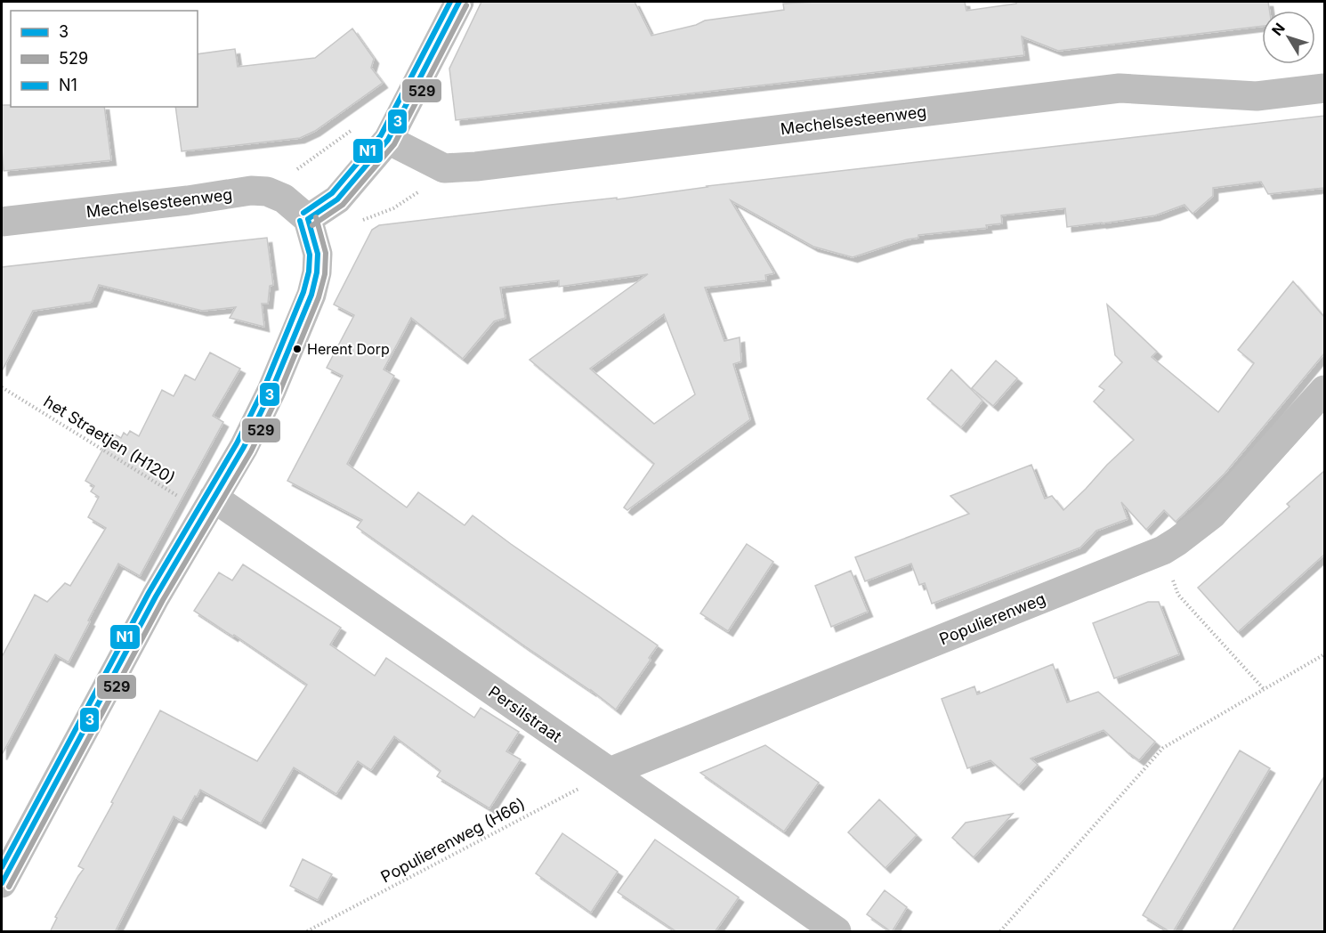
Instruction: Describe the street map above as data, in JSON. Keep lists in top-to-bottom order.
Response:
{
  "streets": {
    "street": ["Mechelsesteenweg", "Populierenweg", "Persilstraat"],
    "path": ["het Straetjen (H120)", "Populierenweg (H66)"]
  },
  "crossings": [
    ["het Straetjen (H120)", "Persilstraat"],
    ["Populierenweg", "Persilstraat"],
    ["Populierenweg", "Populierenweg (H66)"],
    ["Persilstraat", "Populierenweg (H66)"]
  ],
  "places": ["Herent Dorp"],
  "lines": ["transit line 3", "transit line N1", "transit line 529"],
  "legend": ["3", "529", "N1"],
  "north": "top left"
}
